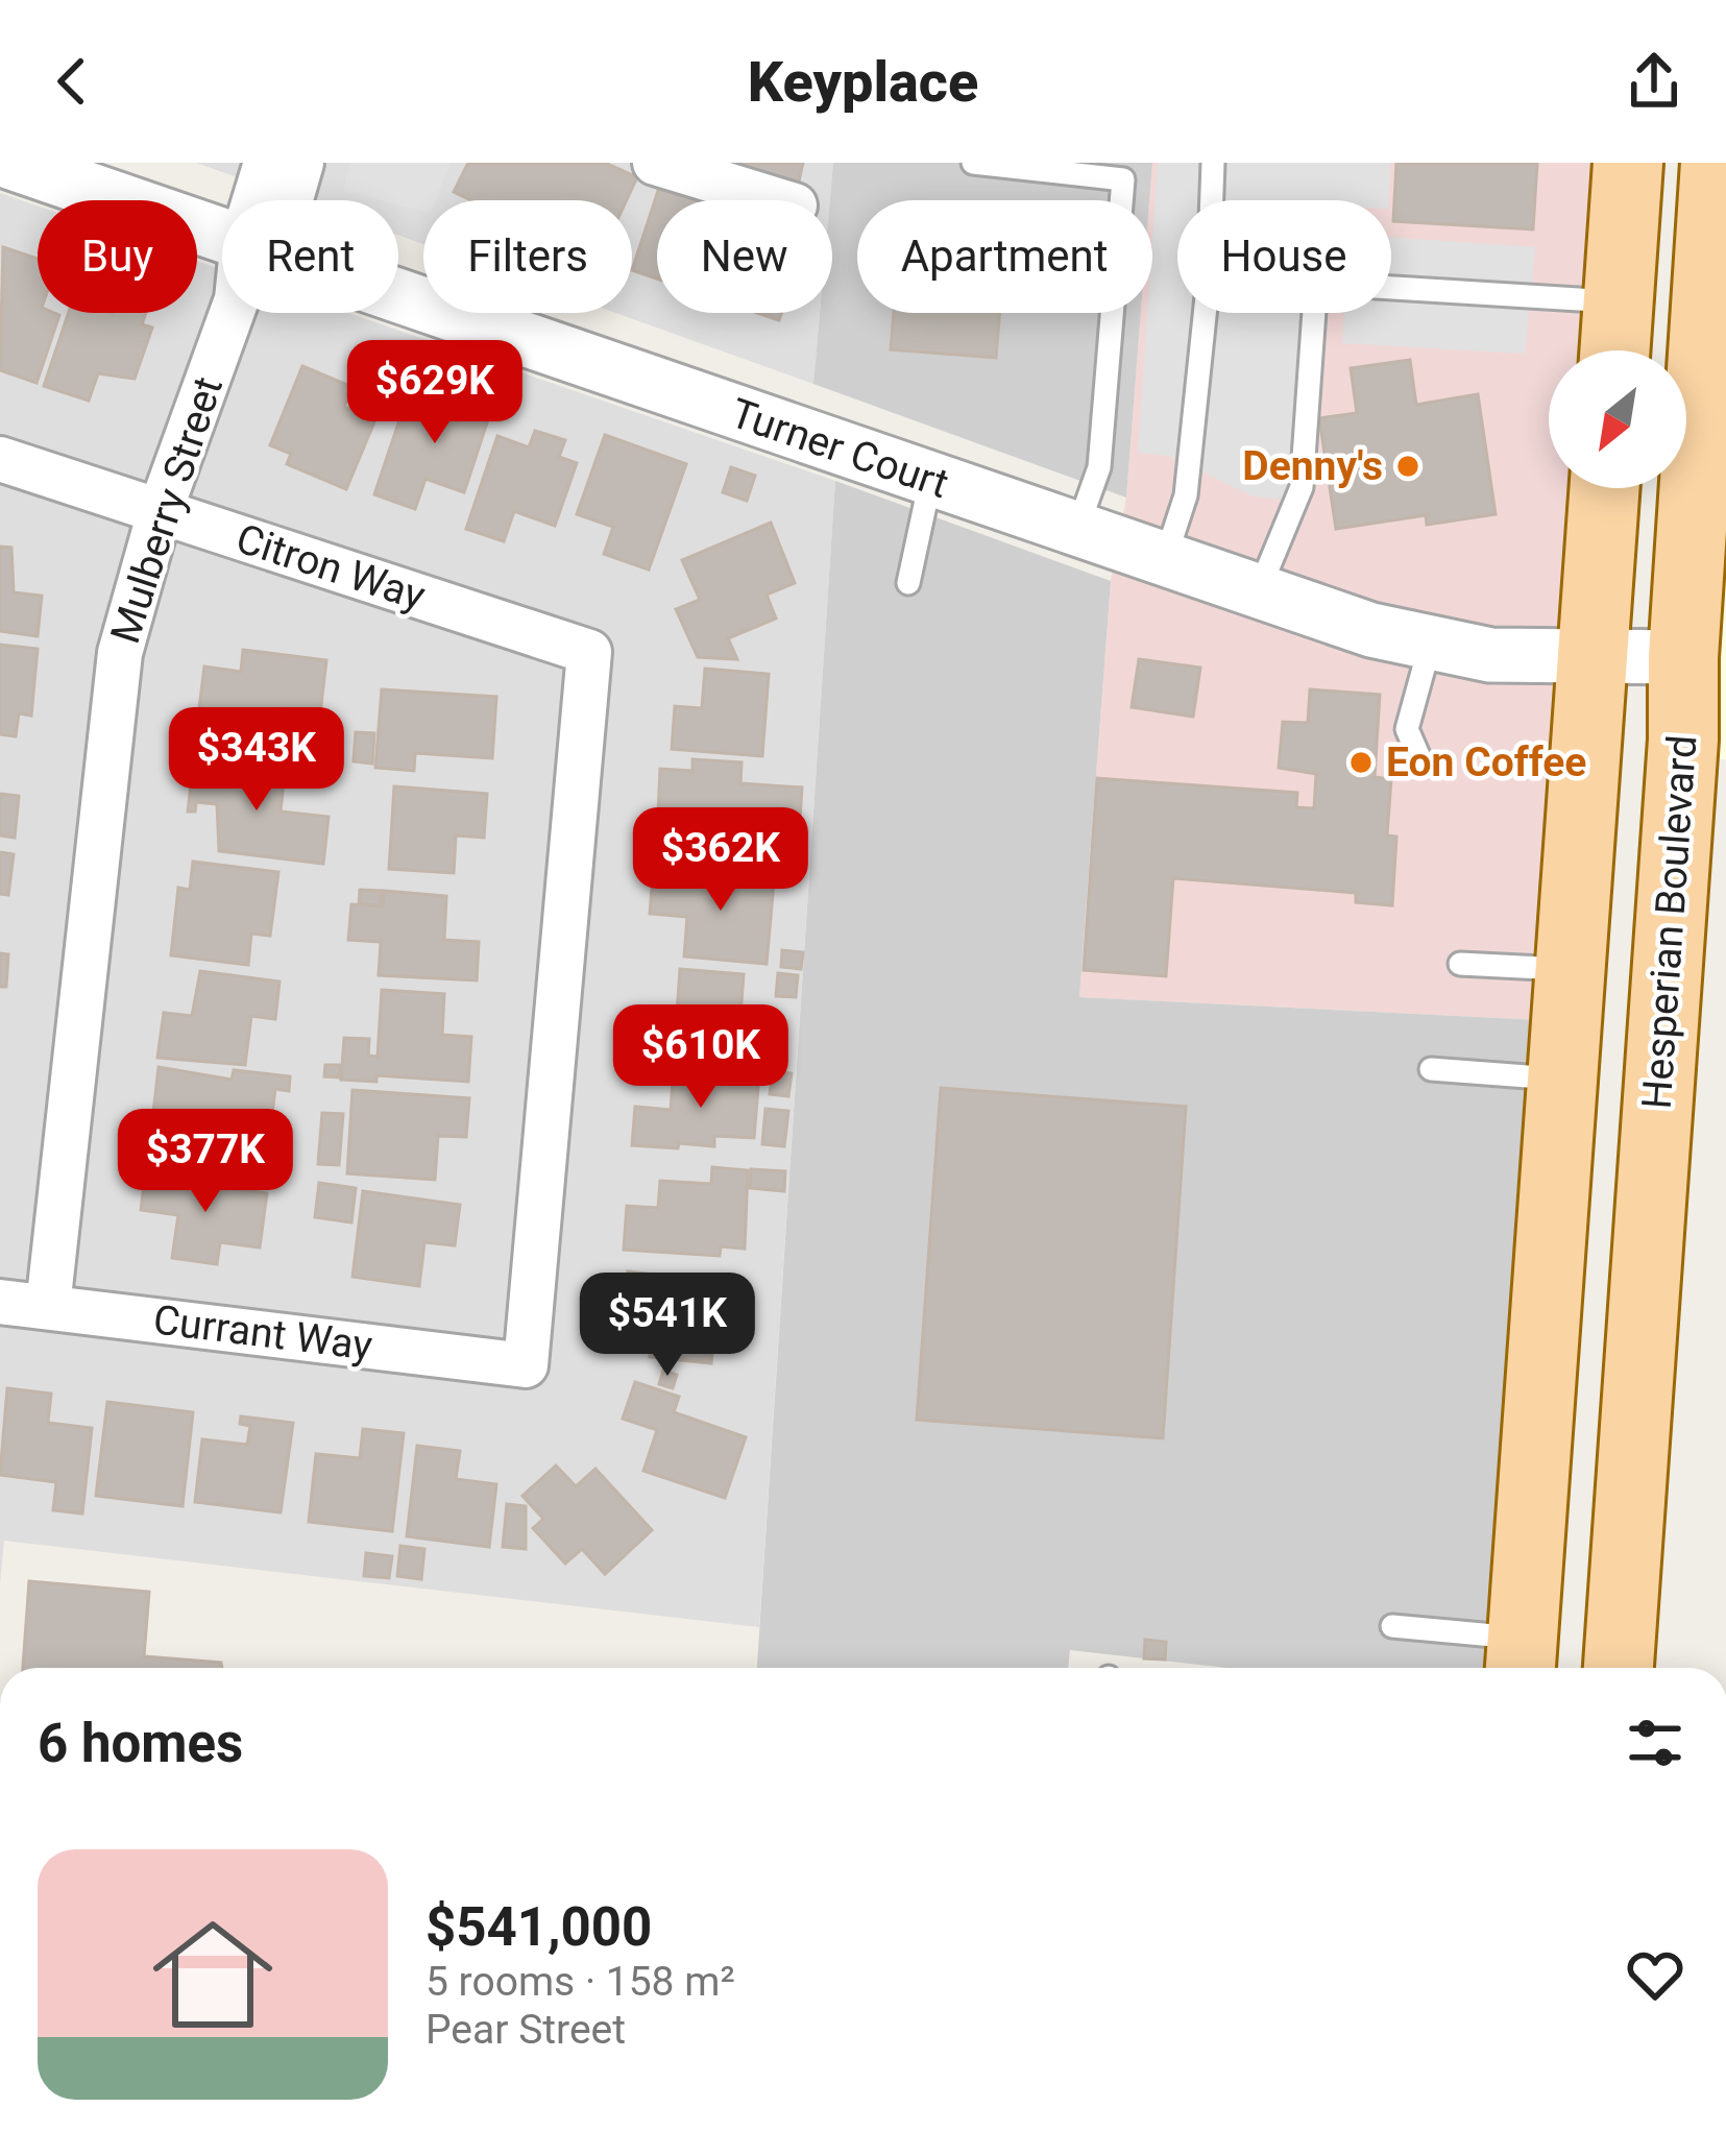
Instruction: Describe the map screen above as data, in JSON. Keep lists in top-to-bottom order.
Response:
{
  "streets": {
    "main road": ["Hesperian Boulevard"],
    "street": [
      "Turner Court",
      "Mulberry Street",
      "Citron Way",
      "Currant Way"
    ]
  },
  "crossings": [
    ["Turner Court", "Hesperian Boulevard"],
    ["Mulberry Street", "Citron Way"],
    ["Mulberry Street", "Currant Way"],
    ["Citron Way", "Currant Way"]
  ],
  "places": ["Denny's", "Eon Coffee"],
  "north": "bottom left",
  "page": {
    "header": "Keyplace",
    "chip": [
      "Buy",
      "Rent",
      "Filters",
      "New",
      "Apartment",
      "House"
    ],
    "price": [
      "$629K",
      "$343K",
      "$362K",
      "$610K",
      "$377K",
      "$541K"
    ],
    "heading": "6 homes",
    "list": [
      {
        "name": "$541,000",
        "note": "5 rooms · 158 m² · Pear Street"
      }
    ]
  }
}
